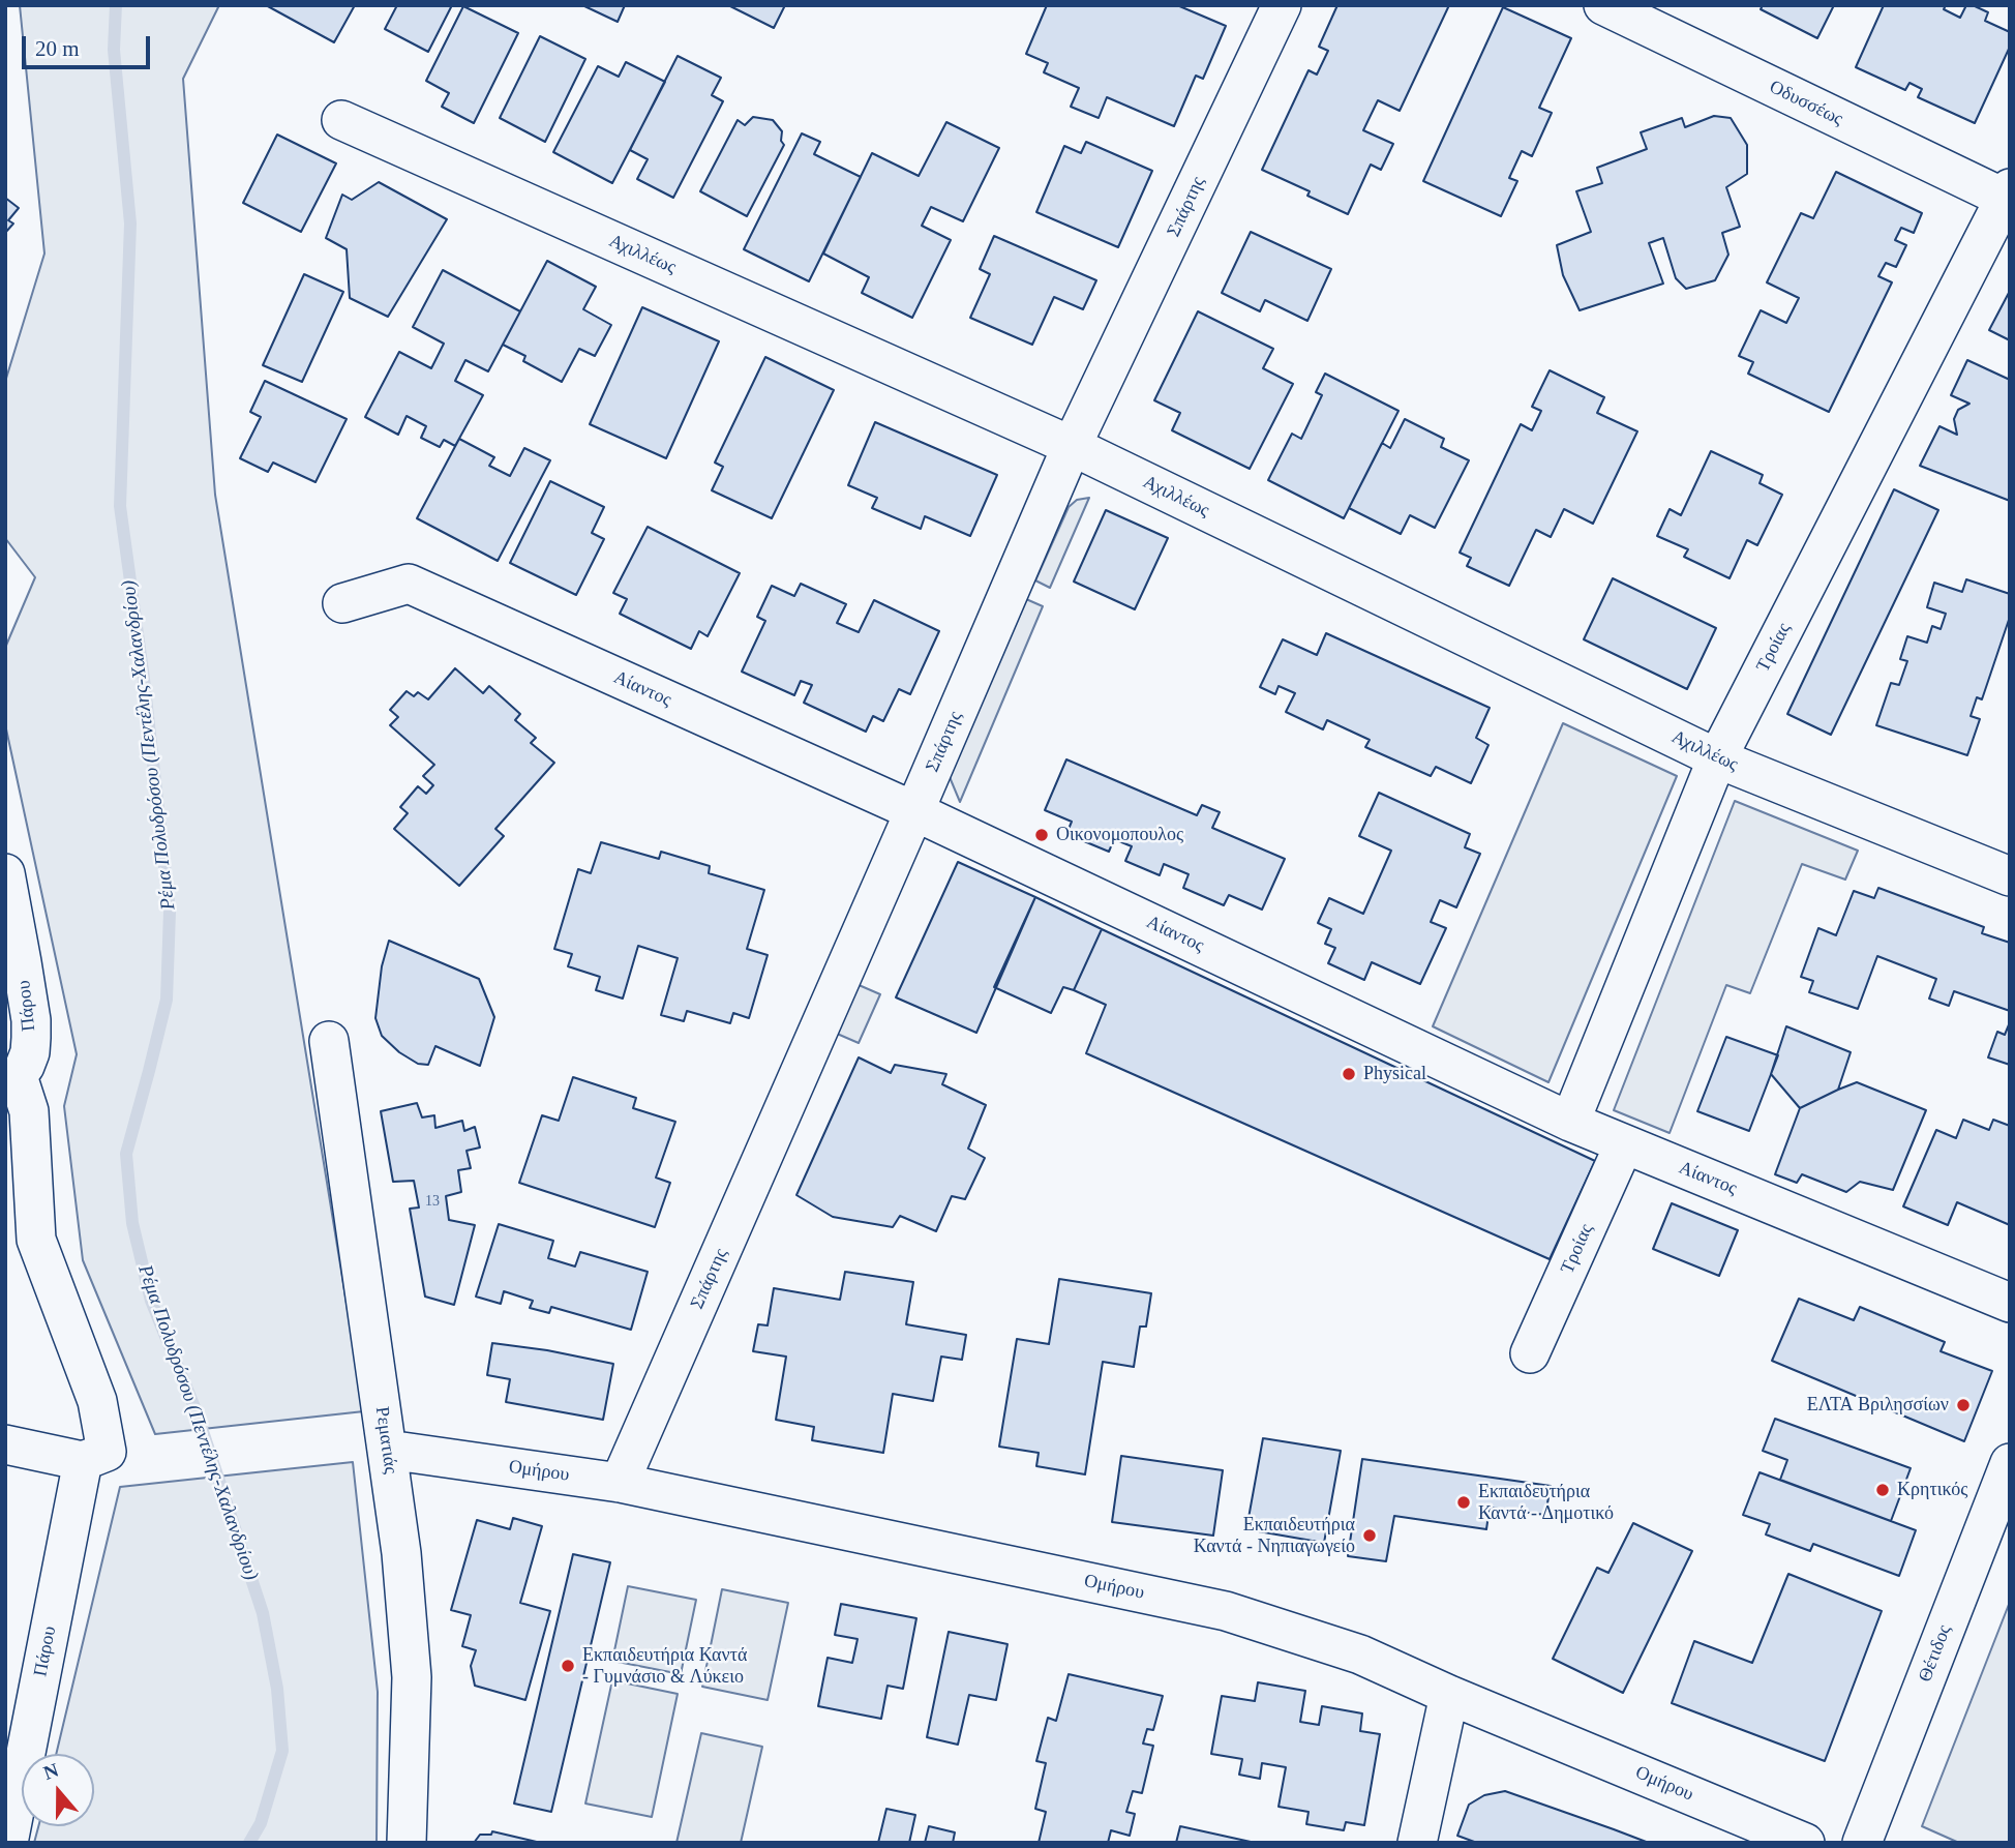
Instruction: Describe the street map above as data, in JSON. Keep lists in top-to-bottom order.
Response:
{
  "streets": {
    "street": [
      "Οδυσσέως",
      "Σπάρτης",
      "Αχιλλέως",
      "Τροίας",
      "Αίαντος",
      "Πάρου",
      "Ρεματιάς",
      "Ομήρου",
      "Θέτιδος"
    ]
  },
  "crossings": [
    ["Οδυσσέως", "Τροίας"],
    ["Σπάρτης", "Αχιλλέως"],
    ["Σπάρτης", "Αίαντος"],
    ["Σπάρτης", "Ομήρου"],
    ["Αχιλλέως", "Τροίας"],
    ["Τροίας", "Αίαντος"],
    ["Ρεματιάς", "Ομήρου"]
  ],
  "water": ["Ρέμα Πολυδρόσου (Πεντέλης-Χαλανδρίου)"],
  "places": [
    "Οικονομοπουλος",
    "Physical",
    "ΕΛΤΑ Βριλησσίων",
    "Κρητικός",
    "Εκπαιδευτήρια Καντά - Δημοτικό",
    "Εκπαιδευτήρια Καντά - Νηπιαγωγείο",
    "Εκπαιδευτήρια Καντά - Γυμνάσιο & Λύκειο"
  ],
  "house_numbers": ["13"],
  "scale_bar": "20 m",
  "north": "top"
}
